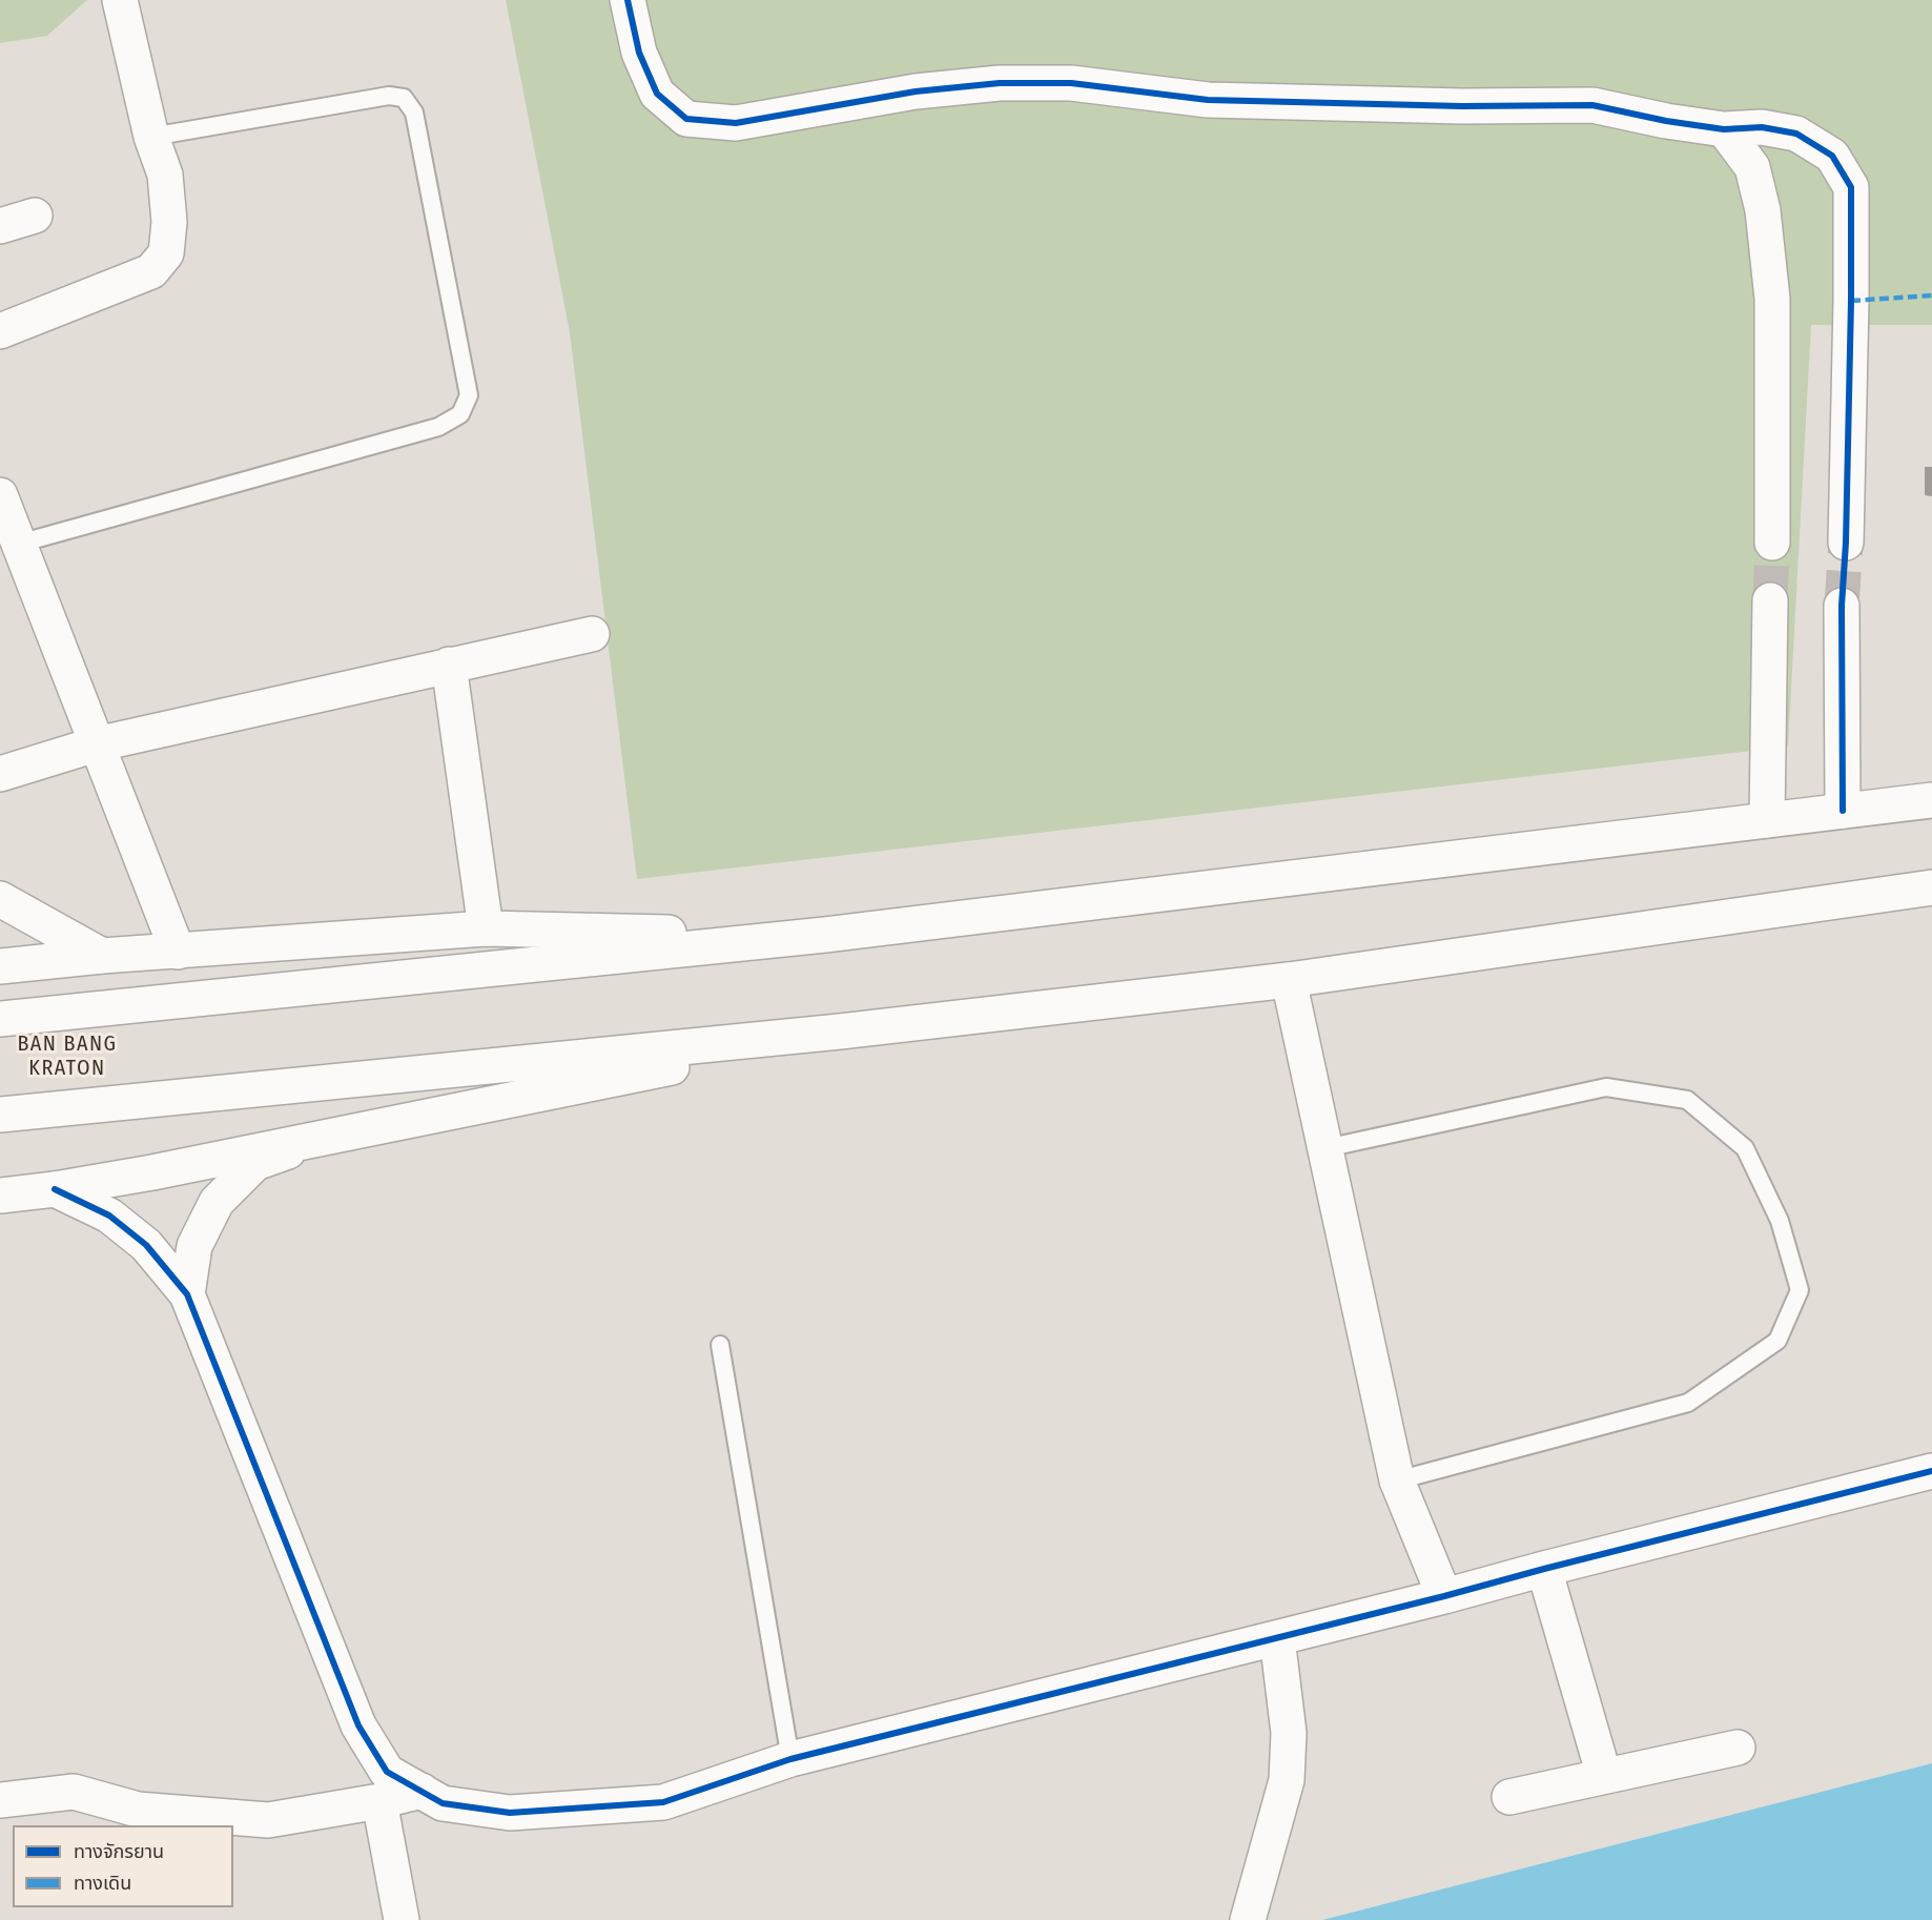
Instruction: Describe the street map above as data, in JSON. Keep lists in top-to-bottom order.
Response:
{
  "districts": ["BAN BANG KRATON"],
  "legend": ["ทางจักรยาน", "ทางเดิน"]
}
